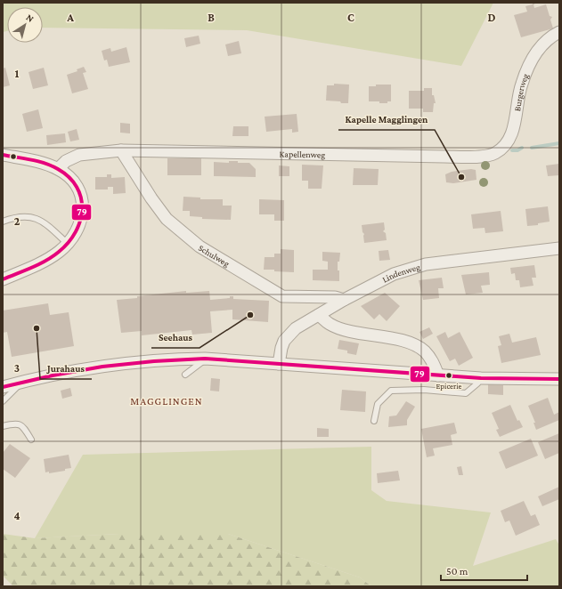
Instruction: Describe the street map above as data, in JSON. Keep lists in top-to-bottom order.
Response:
{
  "streets": {
    "street": [
      "Burgerweg",
      "Kapellenweg",
      "Schulweg",
      "Lindenweg"
    ]
  },
  "crossings": [
    ["Burgerweg", "Kapellenweg"],
    ["Kapellenweg", "Schulweg"],
    ["Schulweg", "Lindenweg"]
  ],
  "districts": ["MAGGLINGEN"],
  "places": [
    "Kapelle Magglingen",
    "Seehaus",
    "Jurahaus",
    "Epicerie"
  ],
  "lines": ["transit line 79"],
  "scale_bar": "50 m",
  "north": "top right",
  "grid": {
    "columns": [
      "A",
      "B",
      "C",
      "D"
    ],
    "rows": [
      "1",
      "2",
      "3",
      "4"
    ]
  }
}
